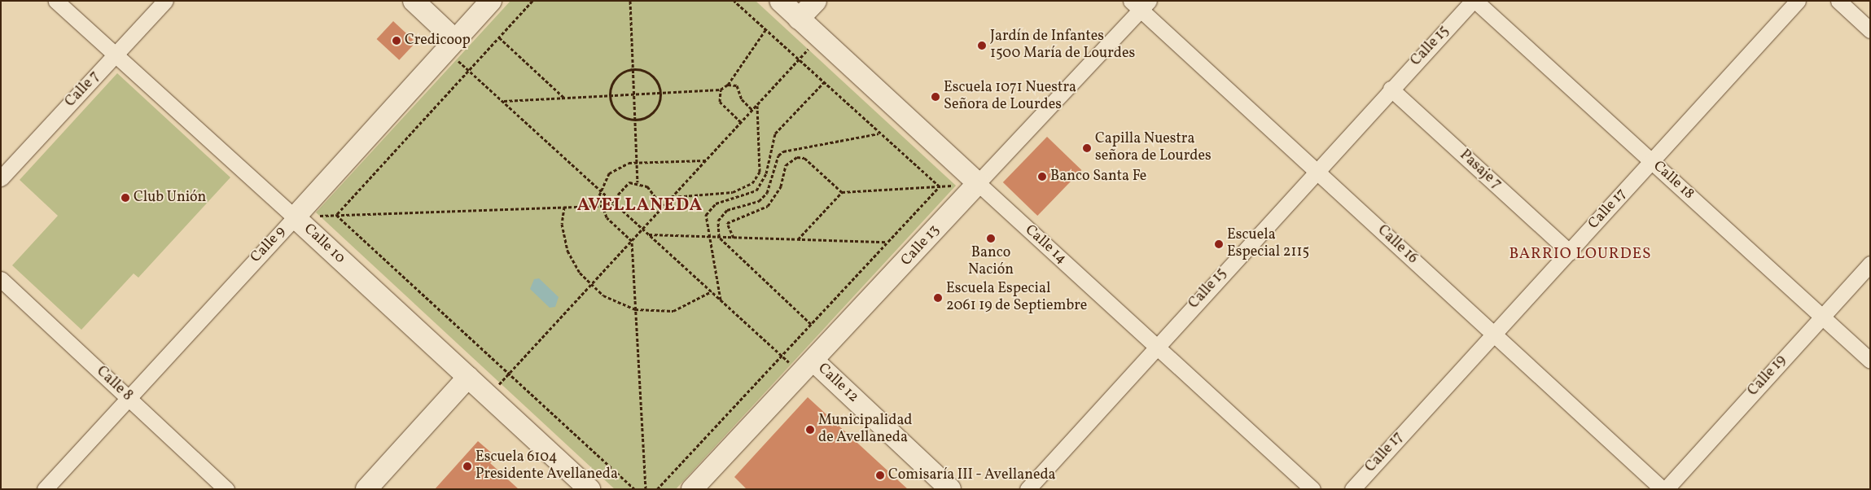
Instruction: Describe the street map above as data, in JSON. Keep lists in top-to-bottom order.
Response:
{
  "streets": {
    "street": [
      "Calle 15",
      "Calle 7",
      "Pasaje 7",
      "Calle 18",
      "Calle 17",
      "Calle 10",
      "Calle 9",
      "Calle 14",
      "Calle 16",
      "Calle 13",
      "Calle 19",
      "Calle 12",
      "Calle 8"
    ]
  },
  "crossings": [
    ["Calle 15", "Pasaje 7"],
    ["Calle 15", "Calle 18"],
    ["Calle 15", "Calle 14"],
    ["Calle 15", "Calle 16"],
    ["Calle 7", "Calle 10"],
    ["Pasaje 7", "Calle 17"],
    ["Calle 18", "Calle 17"],
    ["Calle 18", "Calle 19"],
    ["Calle 17", "Calle 16"],
    ["Calle 10", "Calle 9"],
    ["Calle 9", "Calle 8"],
    ["Calle 14", "Calle 13"],
    ["Calle 16", "Calle 13"],
    ["Calle 13", "Calle 12"]
  ],
  "districts": ["AVELLANEDA", "BARRIO LOURDES"],
  "places": [
    "Credicoop",
    "Jardín de Infantes 1500 María de Lourdes",
    "Escuela 1071 Nuestra Señora de Lourdes",
    "Capilla Nuestra señora de Lourdes",
    "Banco Santa Fe",
    "Club Unión",
    "Banco Nación",
    "Escuela Especial 2115",
    "Escuela Especial 2061 19 de Septiembre",
    "Municipalidad de Avellaneda",
    "Escuela 6104 Presidente Avellaneda",
    "Comisaría III - Avellaneda"
  ]
}
